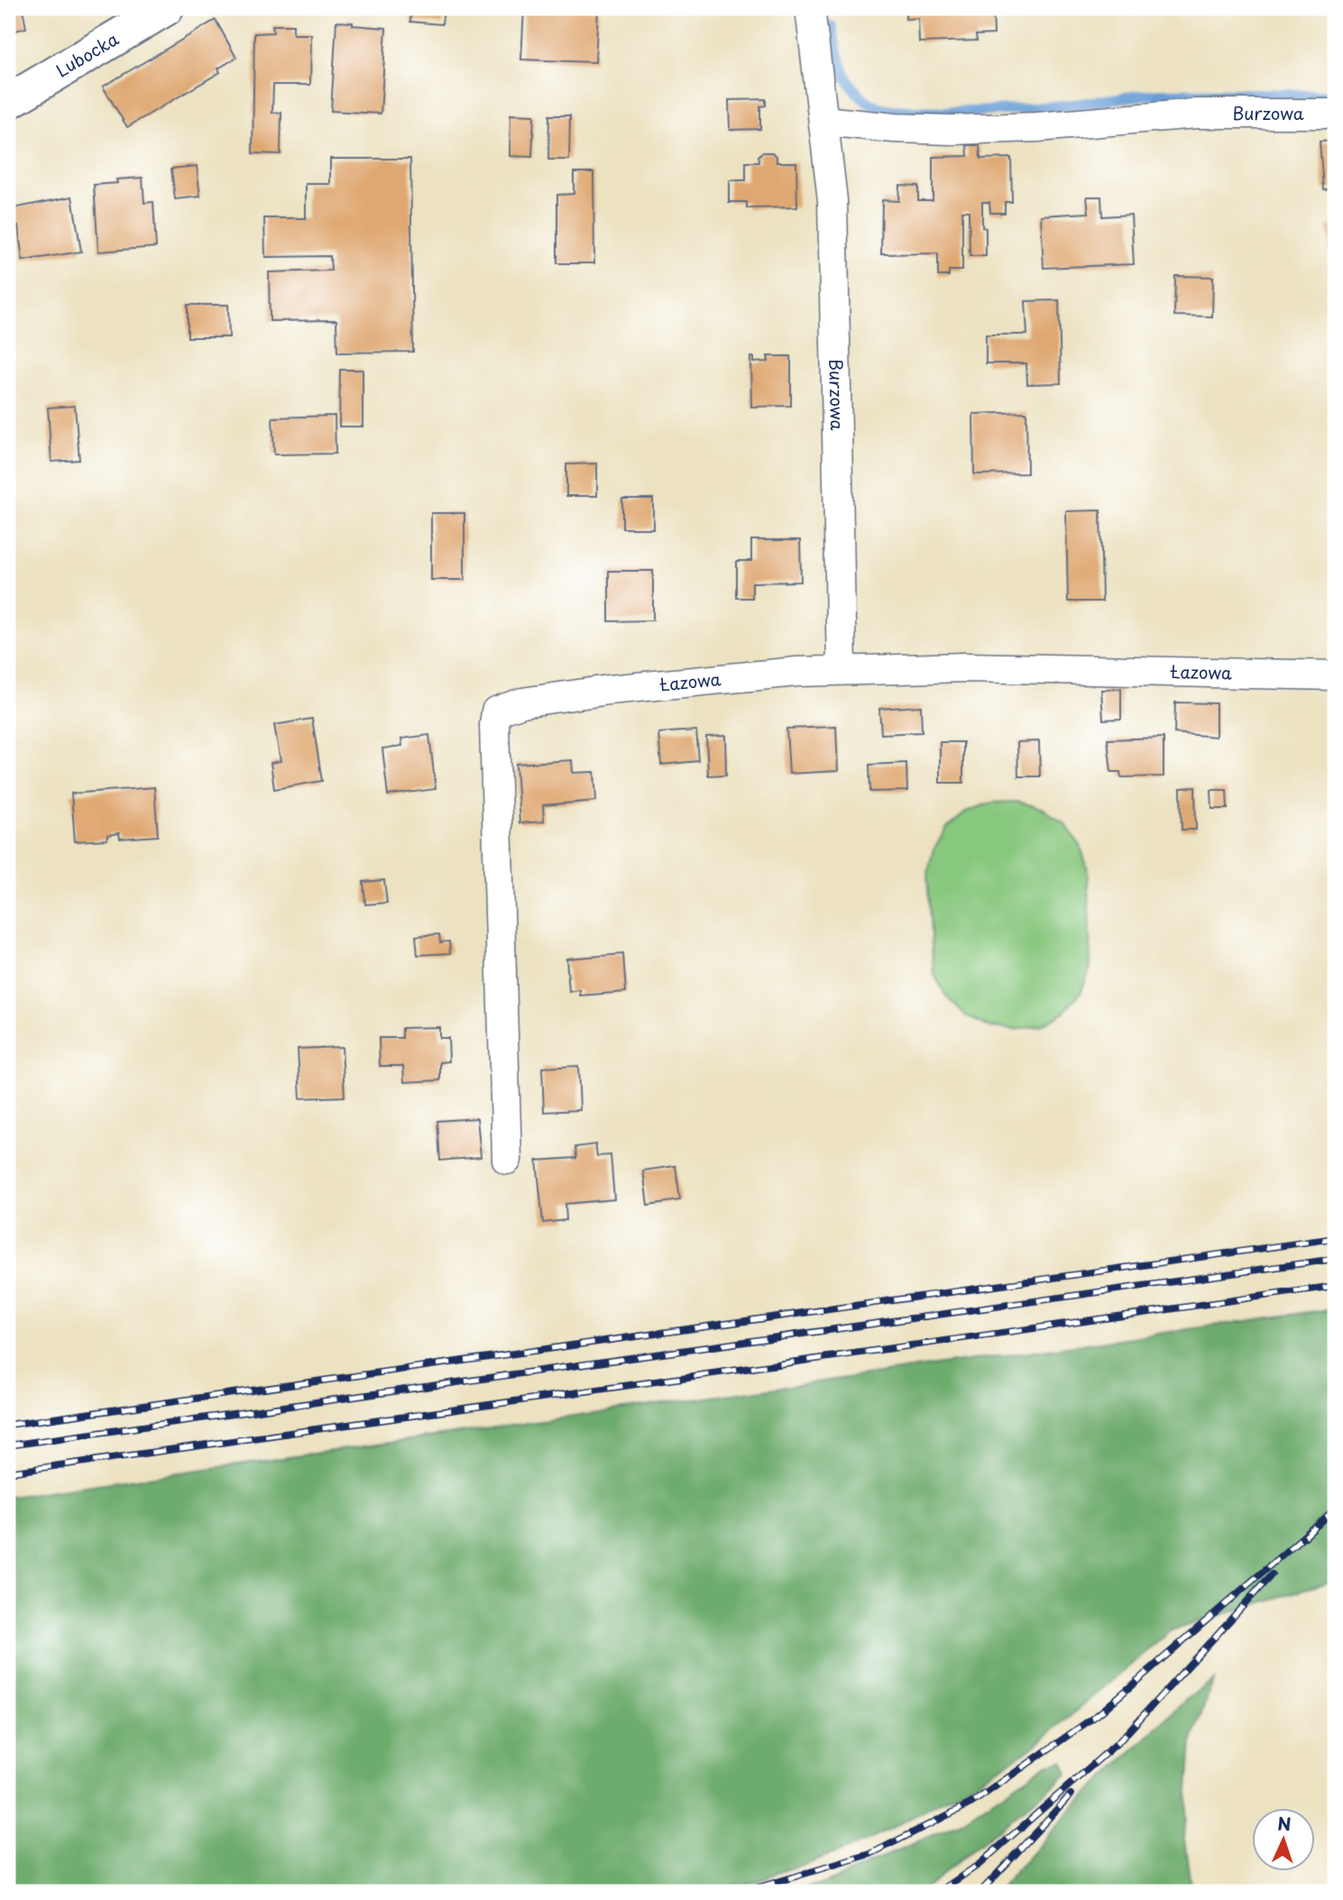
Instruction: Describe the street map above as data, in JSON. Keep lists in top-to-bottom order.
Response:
{
  "streets": {
    "street": ["Lubocka", "Burzowa", "Łazowa"]
  },
  "crossings": [
    ["Burzowa", "Łazowa"]
  ],
  "north": "top"
}
